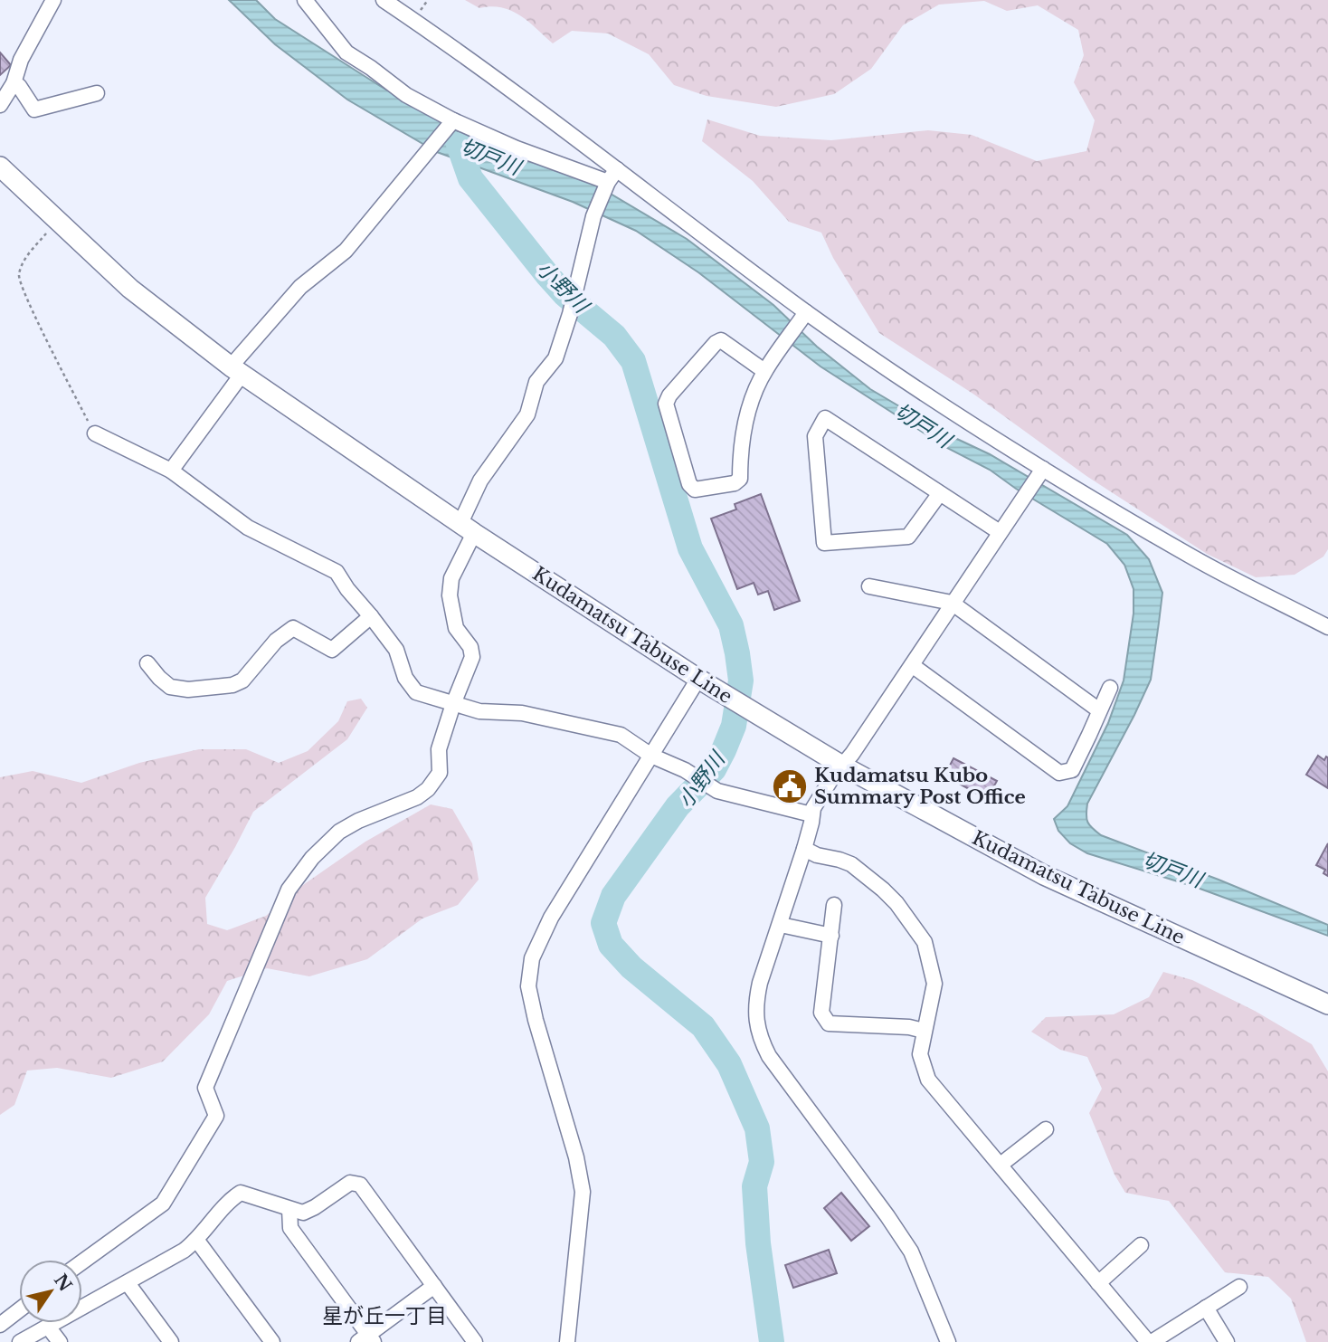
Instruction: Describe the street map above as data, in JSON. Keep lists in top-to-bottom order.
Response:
{
  "streets": {
    "main road": ["Kudamatsu Tabuse Line"]
  },
  "districts": ["星が丘一丁目"],
  "water": ["切戸川", "小野川"],
  "places": {
    "public building": ["Kudamatsu Kubo Summary Post Office"]
  },
  "north": "top right"
}
